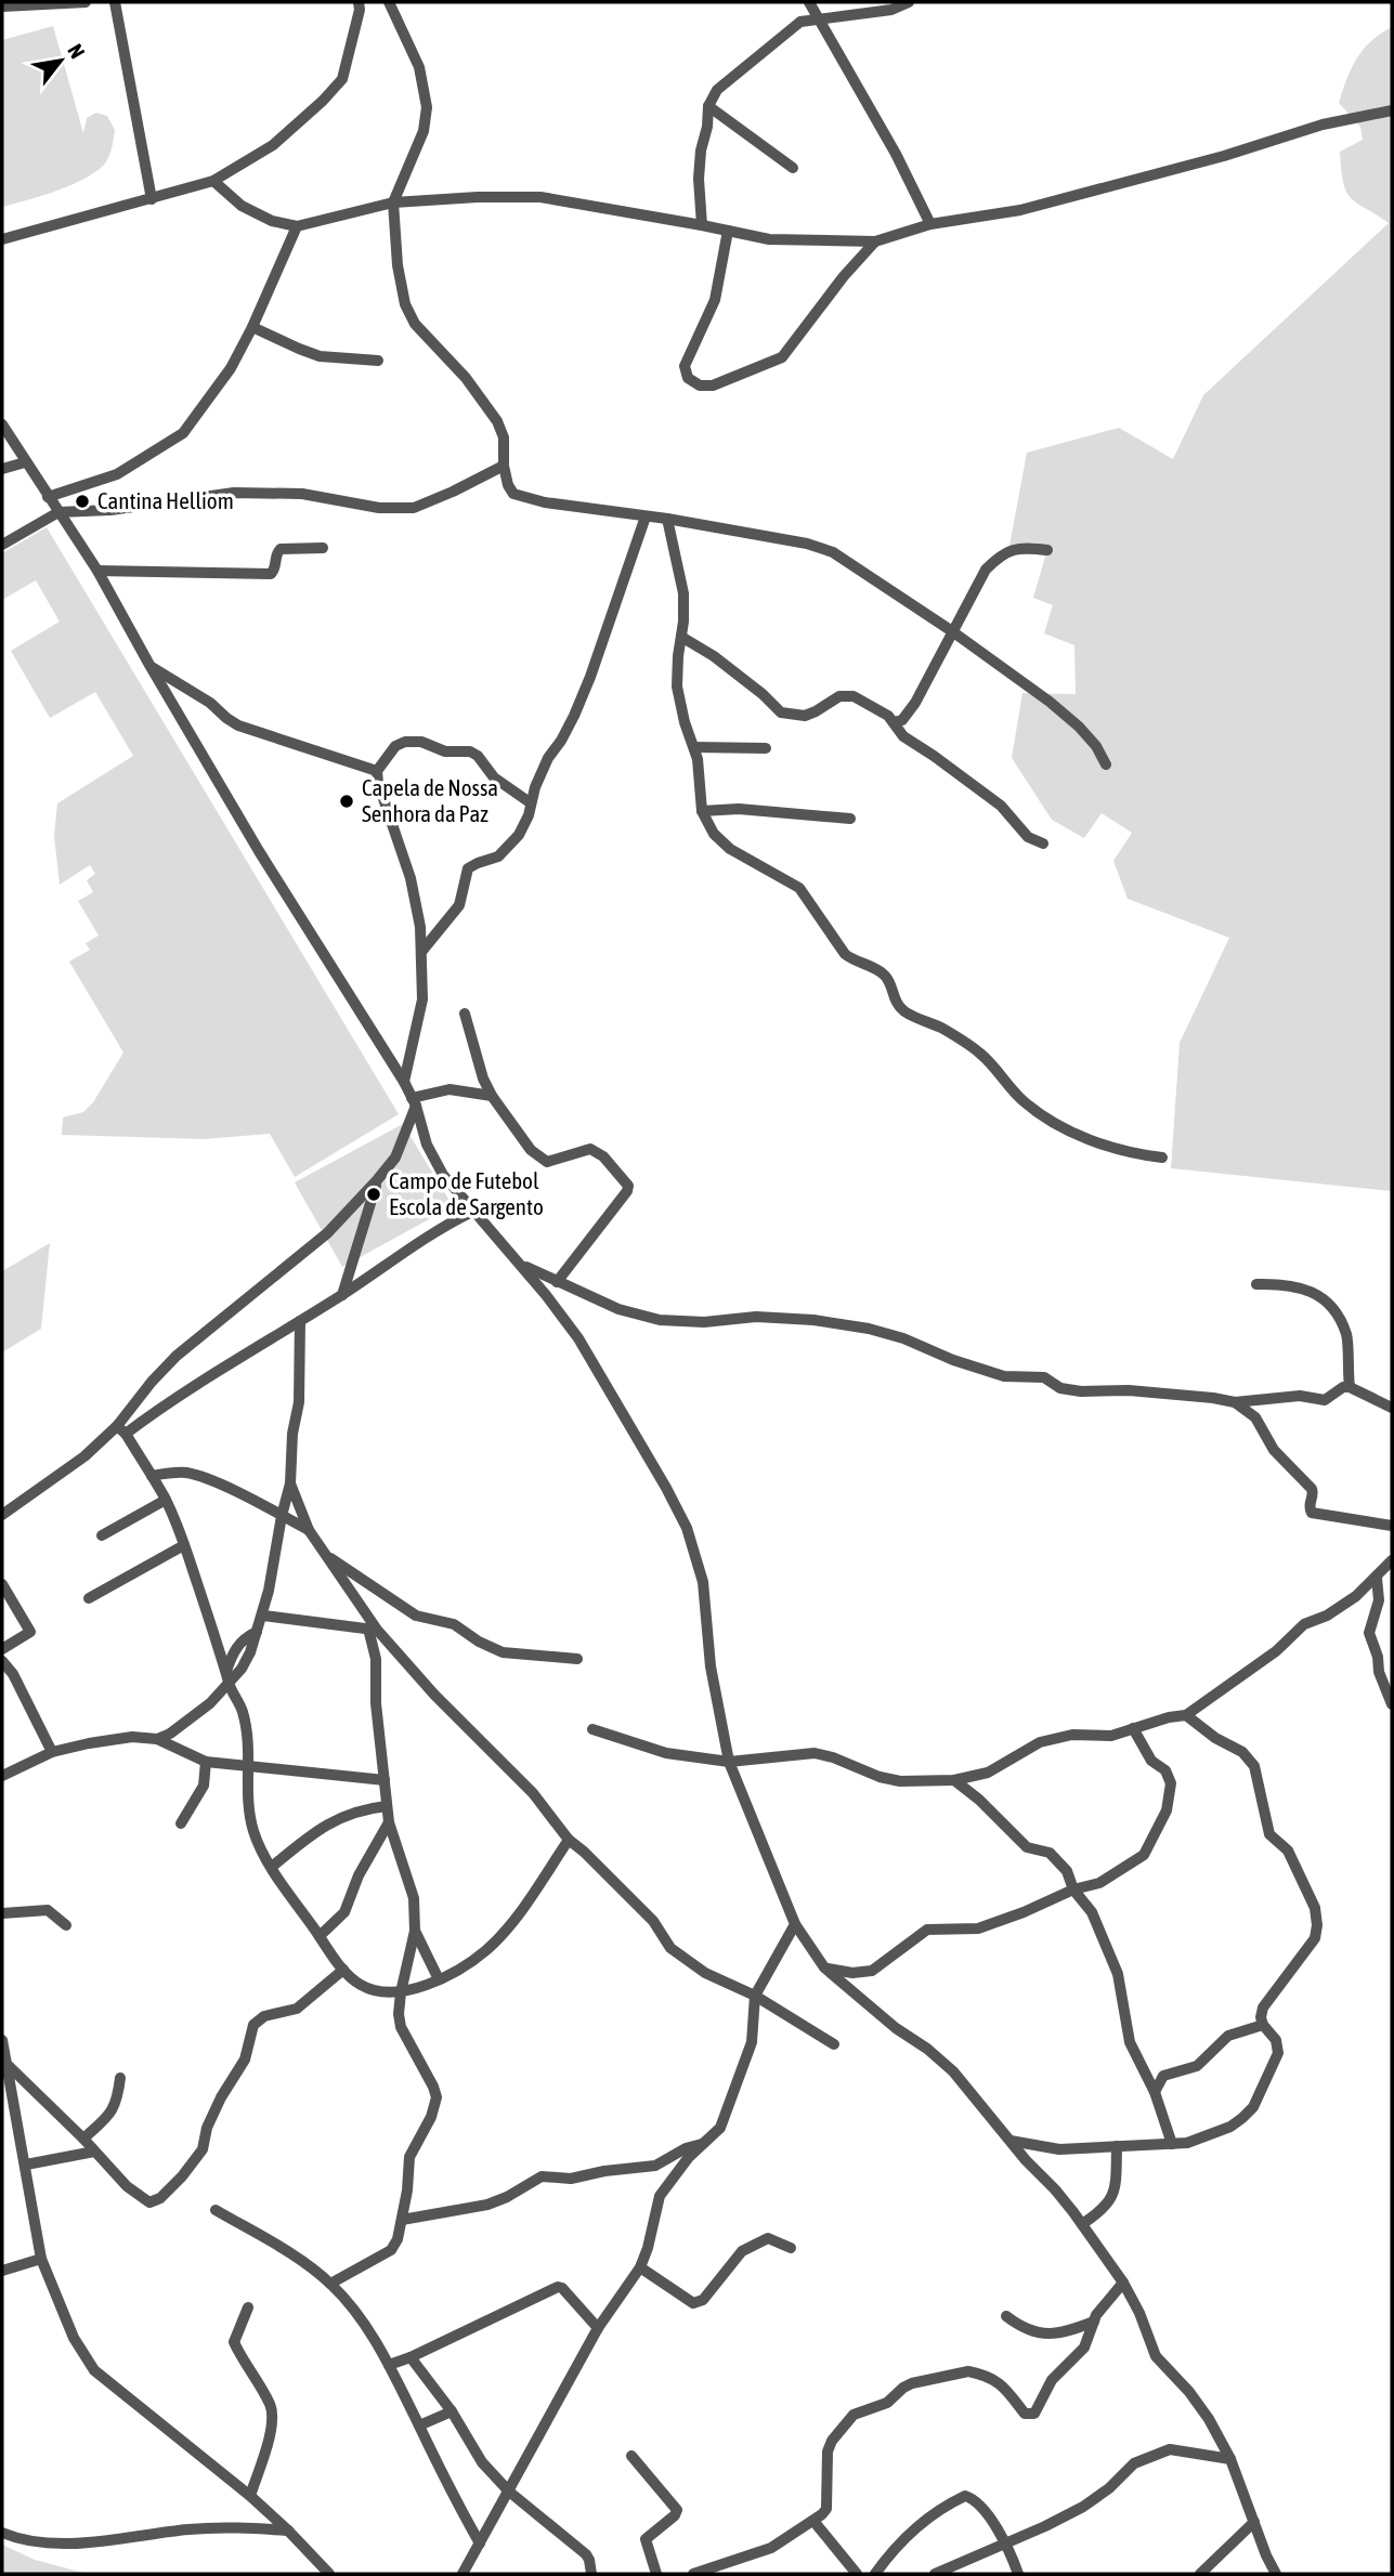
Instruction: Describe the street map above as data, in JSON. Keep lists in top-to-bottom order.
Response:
{
  "places": ["Cantina Helliom", "Capela de Nossa Senhora da Paz", "Campo de Futebol Escola de Sargento"],
  "north": "top right"
}
